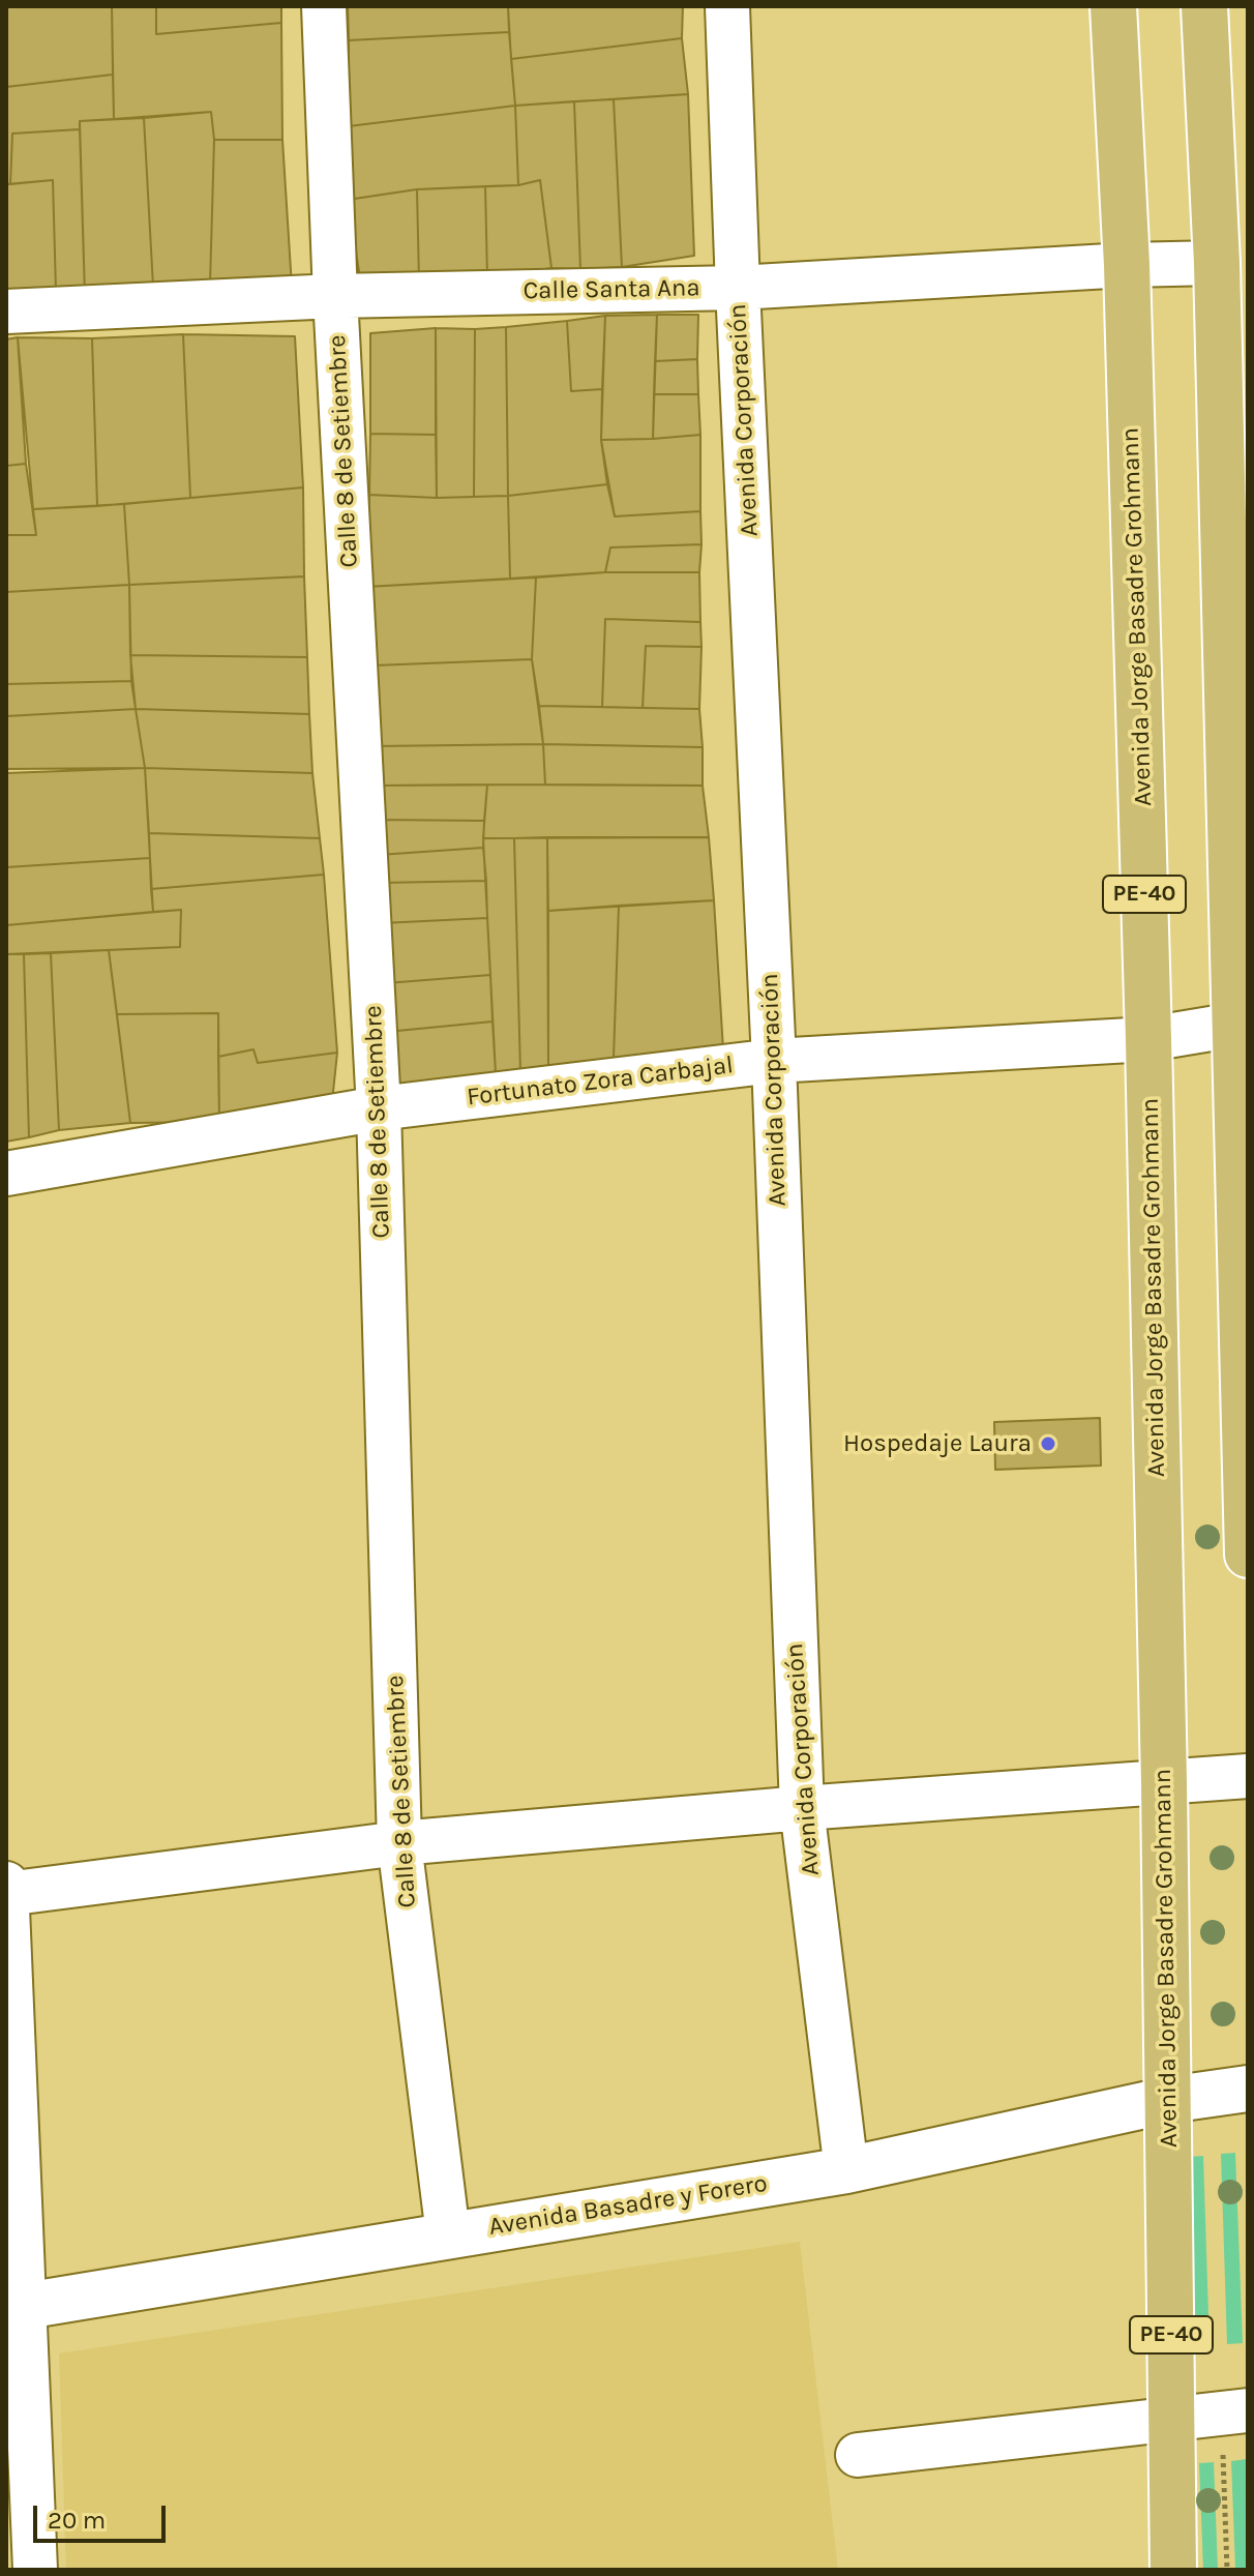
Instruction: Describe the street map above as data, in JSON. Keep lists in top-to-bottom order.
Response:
{
  "streets": {
    "highway": ["Avenida Jorge Basadre Grohmann", "PE-40"],
    "street": [
      "Calle Santa Ana",
      "Avenida Corporación",
      "Calle 8 de Setiembre",
      "Fortunato Zora Carbajal",
      "Avenida Basadre y Forero"
    ]
  },
  "crossings": [
    ["Calle Santa Ana", "Avenida Corporación"],
    ["Calle Santa Ana", "Calle 8 de Setiembre"],
    ["Calle Santa Ana", "Avenida Jorge Basadre Grohmann"],
    ["Avenida Corporación", "Fortunato Zora Carbajal"],
    ["Avenida Corporación", "Avenida Basadre y Forero"],
    ["Calle 8 de Setiembre", "Fortunato Zora Carbajal"],
    ["Calle 8 de Setiembre", "Avenida Basadre y Forero"],
    ["Avenida Jorge Basadre Grohmann", "Fortunato Zora Carbajal"],
    ["Avenida Jorge Basadre Grohmann", "Avenida Basadre y Forero"]
  ],
  "places": ["Hospedaje Laura"],
  "scale_bar": "20 m"
}
